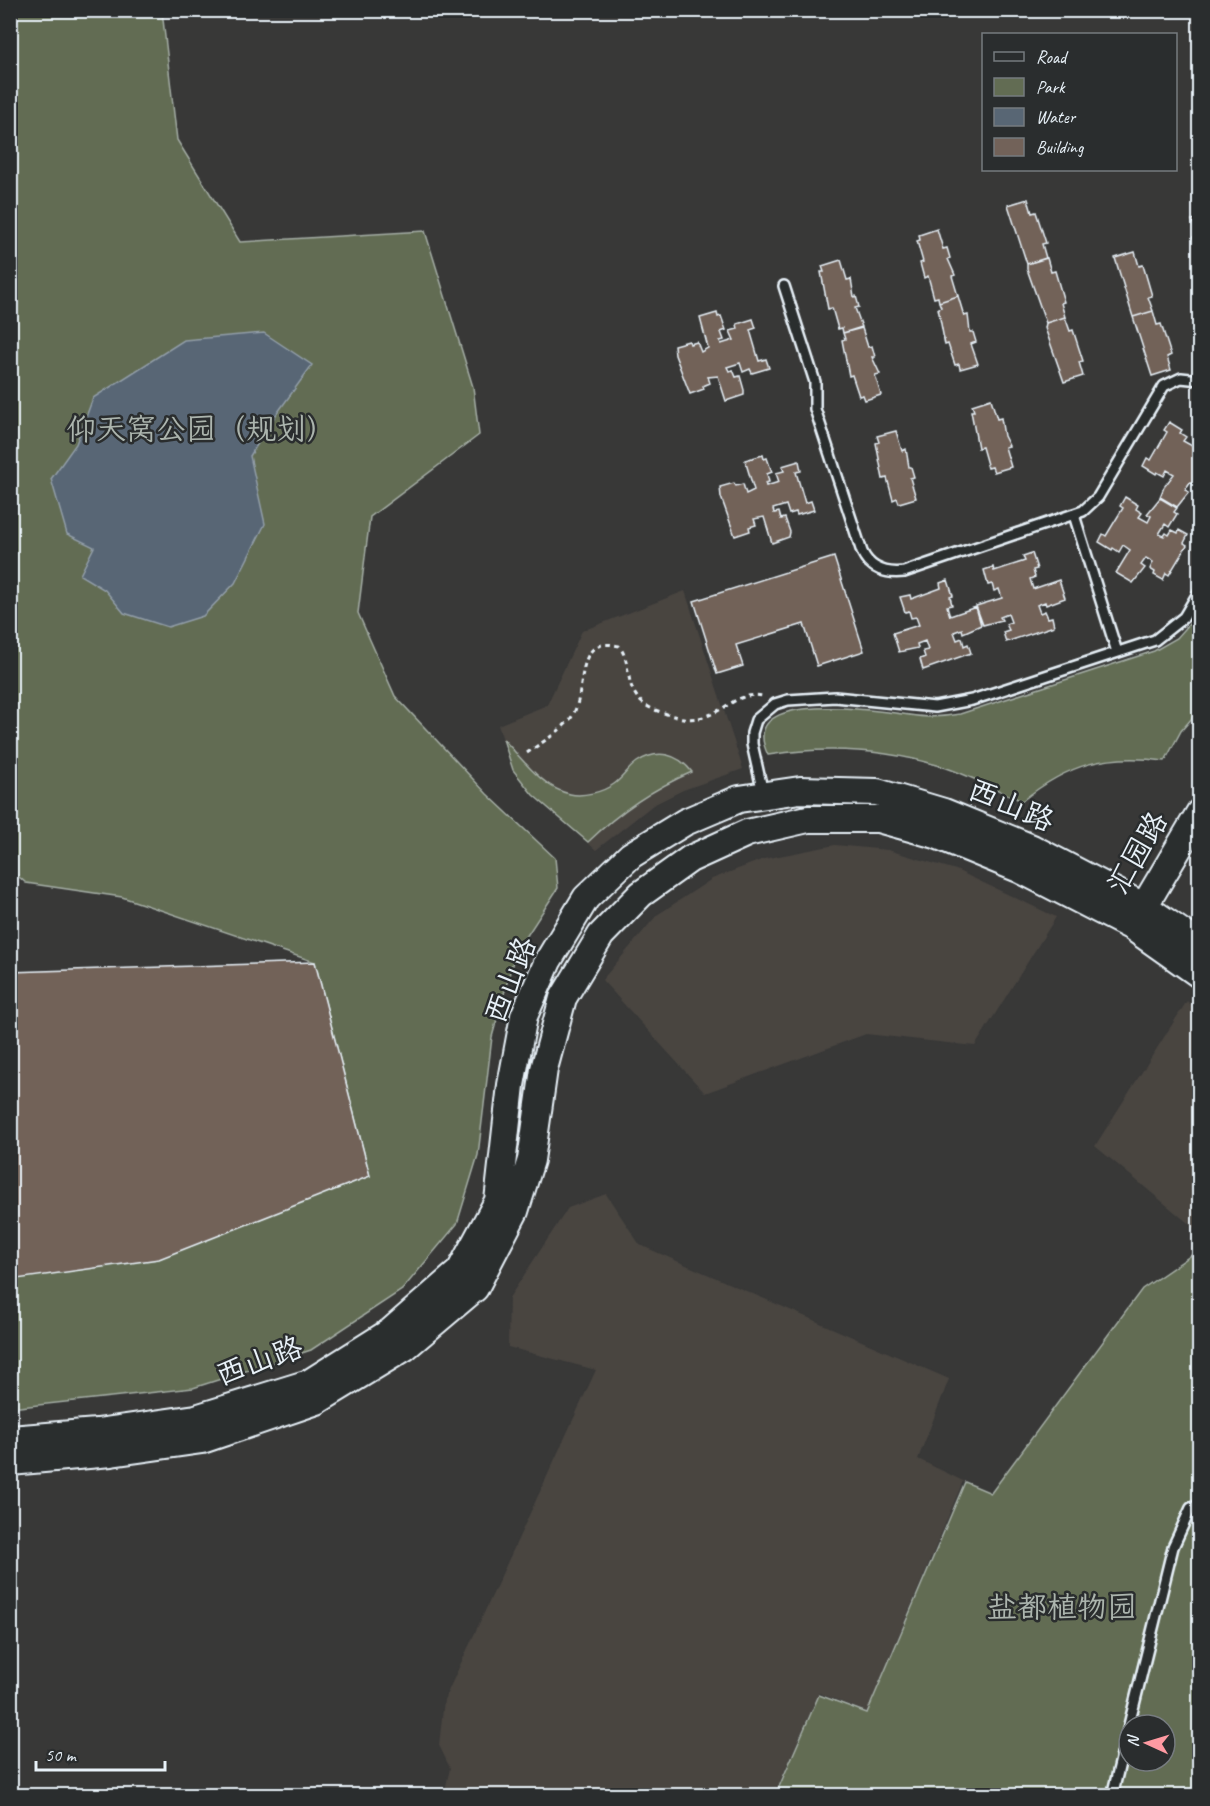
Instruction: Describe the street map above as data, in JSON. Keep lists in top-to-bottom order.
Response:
{
  "streets": {
    "main road": ["西山路", "汇园路"]
  },
  "crossings": [
    ["西山路", "汇园路"]
  ],
  "parks": ["仰天窝公园（规划）", "盐都植物园"],
  "legend": [
    "Road",
    "Park",
    "Water",
    "Building"
  ],
  "scale_bar": "50 m",
  "north": "left"
}
